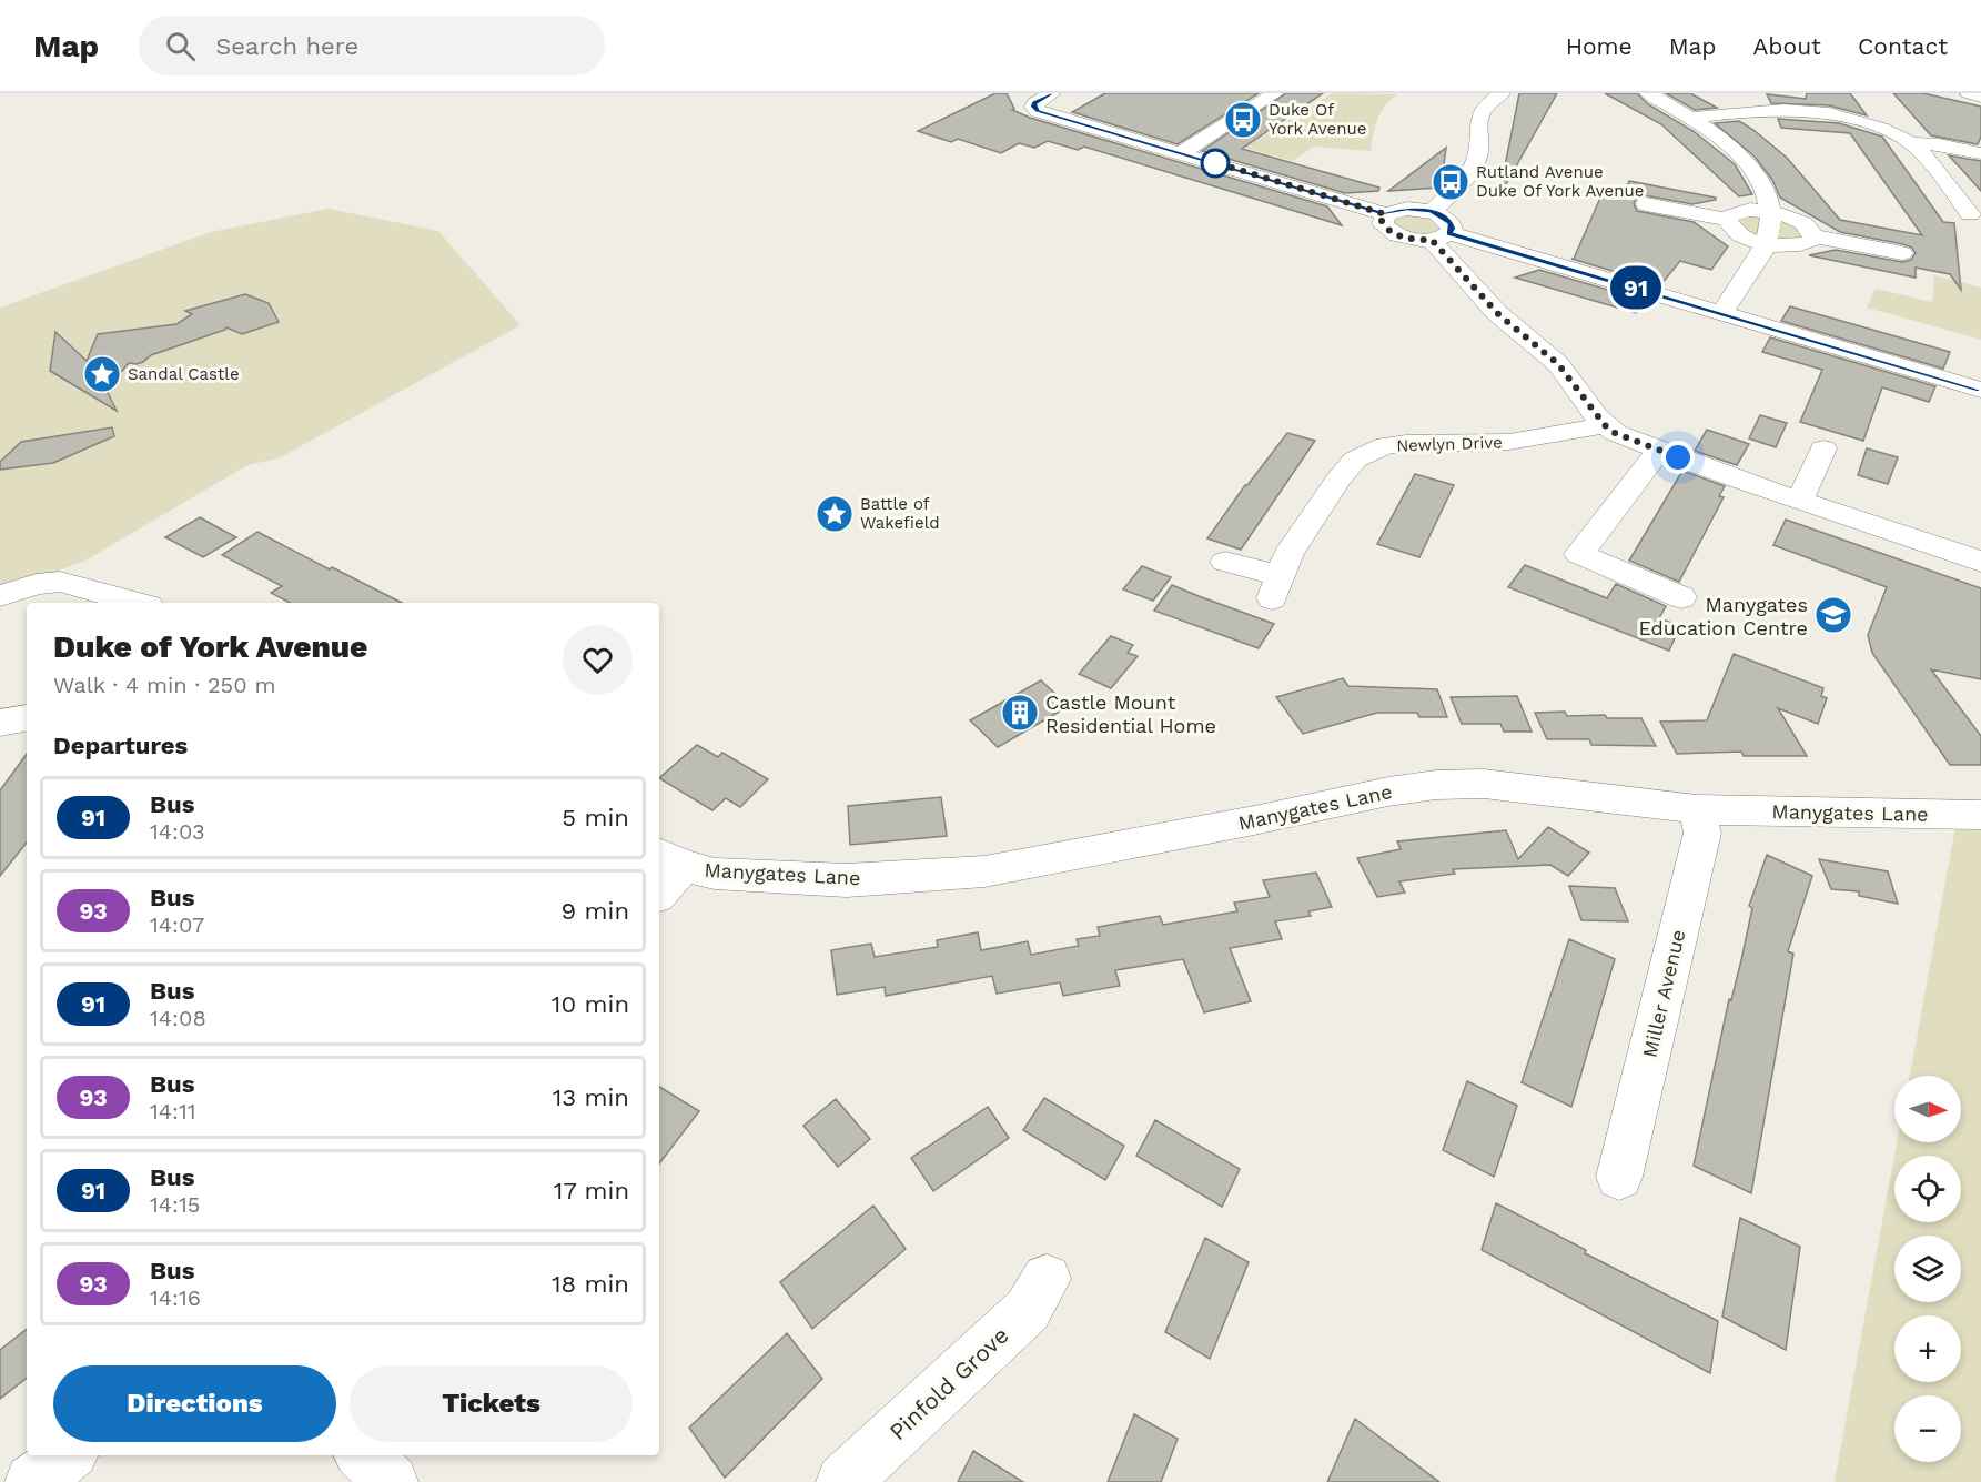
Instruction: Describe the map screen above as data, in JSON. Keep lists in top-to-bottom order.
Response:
{
  "streets": {
    "street": [
      "Newlyn Drive",
      "Manygates Lane",
      "Miller Avenue",
      "Pinfold Grove"
    ]
  },
  "crossings": [
    ["Manygates Lane", "Miller Avenue"]
  ],
  "places": {
    "bus stop": ["Duke Of York Avenue", "Rutland Avenue Duke Of York Avenue"],
    "place": ["Sandal Castle", "Battle of Wakefield"],
    "school or university": ["Manygates Education Centre"],
    "building": ["Castle Mount Residential Home"]
  },
  "lines": ["bus line 91"],
  "north": "right",
  "page": {
    "header": "Map",
    "search": "Search here",
    "nav": [
      "Home",
      "Map",
      "About",
      "Contact"
    ],
    "on_map": "91",
    "heading": [
      ["Duke of York Avenue", "Walk · 4 min · 250 m"],
      "Departures"
    ],
    "list": [
      {
        "mark": "91",
        "name": "Bus",
        "note": "14:03",
        "value": "5 min"
      },
      {
        "mark": "93",
        "name": "Bus",
        "note": "14:07",
        "value": "9 min"
      },
      {
        "mark": "91",
        "name": "Bus",
        "note": "14:08",
        "value": "10 min"
      },
      {
        "mark": "93",
        "name": "Bus",
        "note": "14:11",
        "value": "13 min"
      },
      {
        "mark": "91",
        "name": "Bus",
        "note": "14:15",
        "value": "17 min"
      },
      {
        "mark": "93",
        "name": "Bus",
        "note": "14:16",
        "value": "18 min"
      }
    ],
    "map_buttons": ["+", "−"],
    "buttons": ["Directions", "Tickets"]
  }
}
